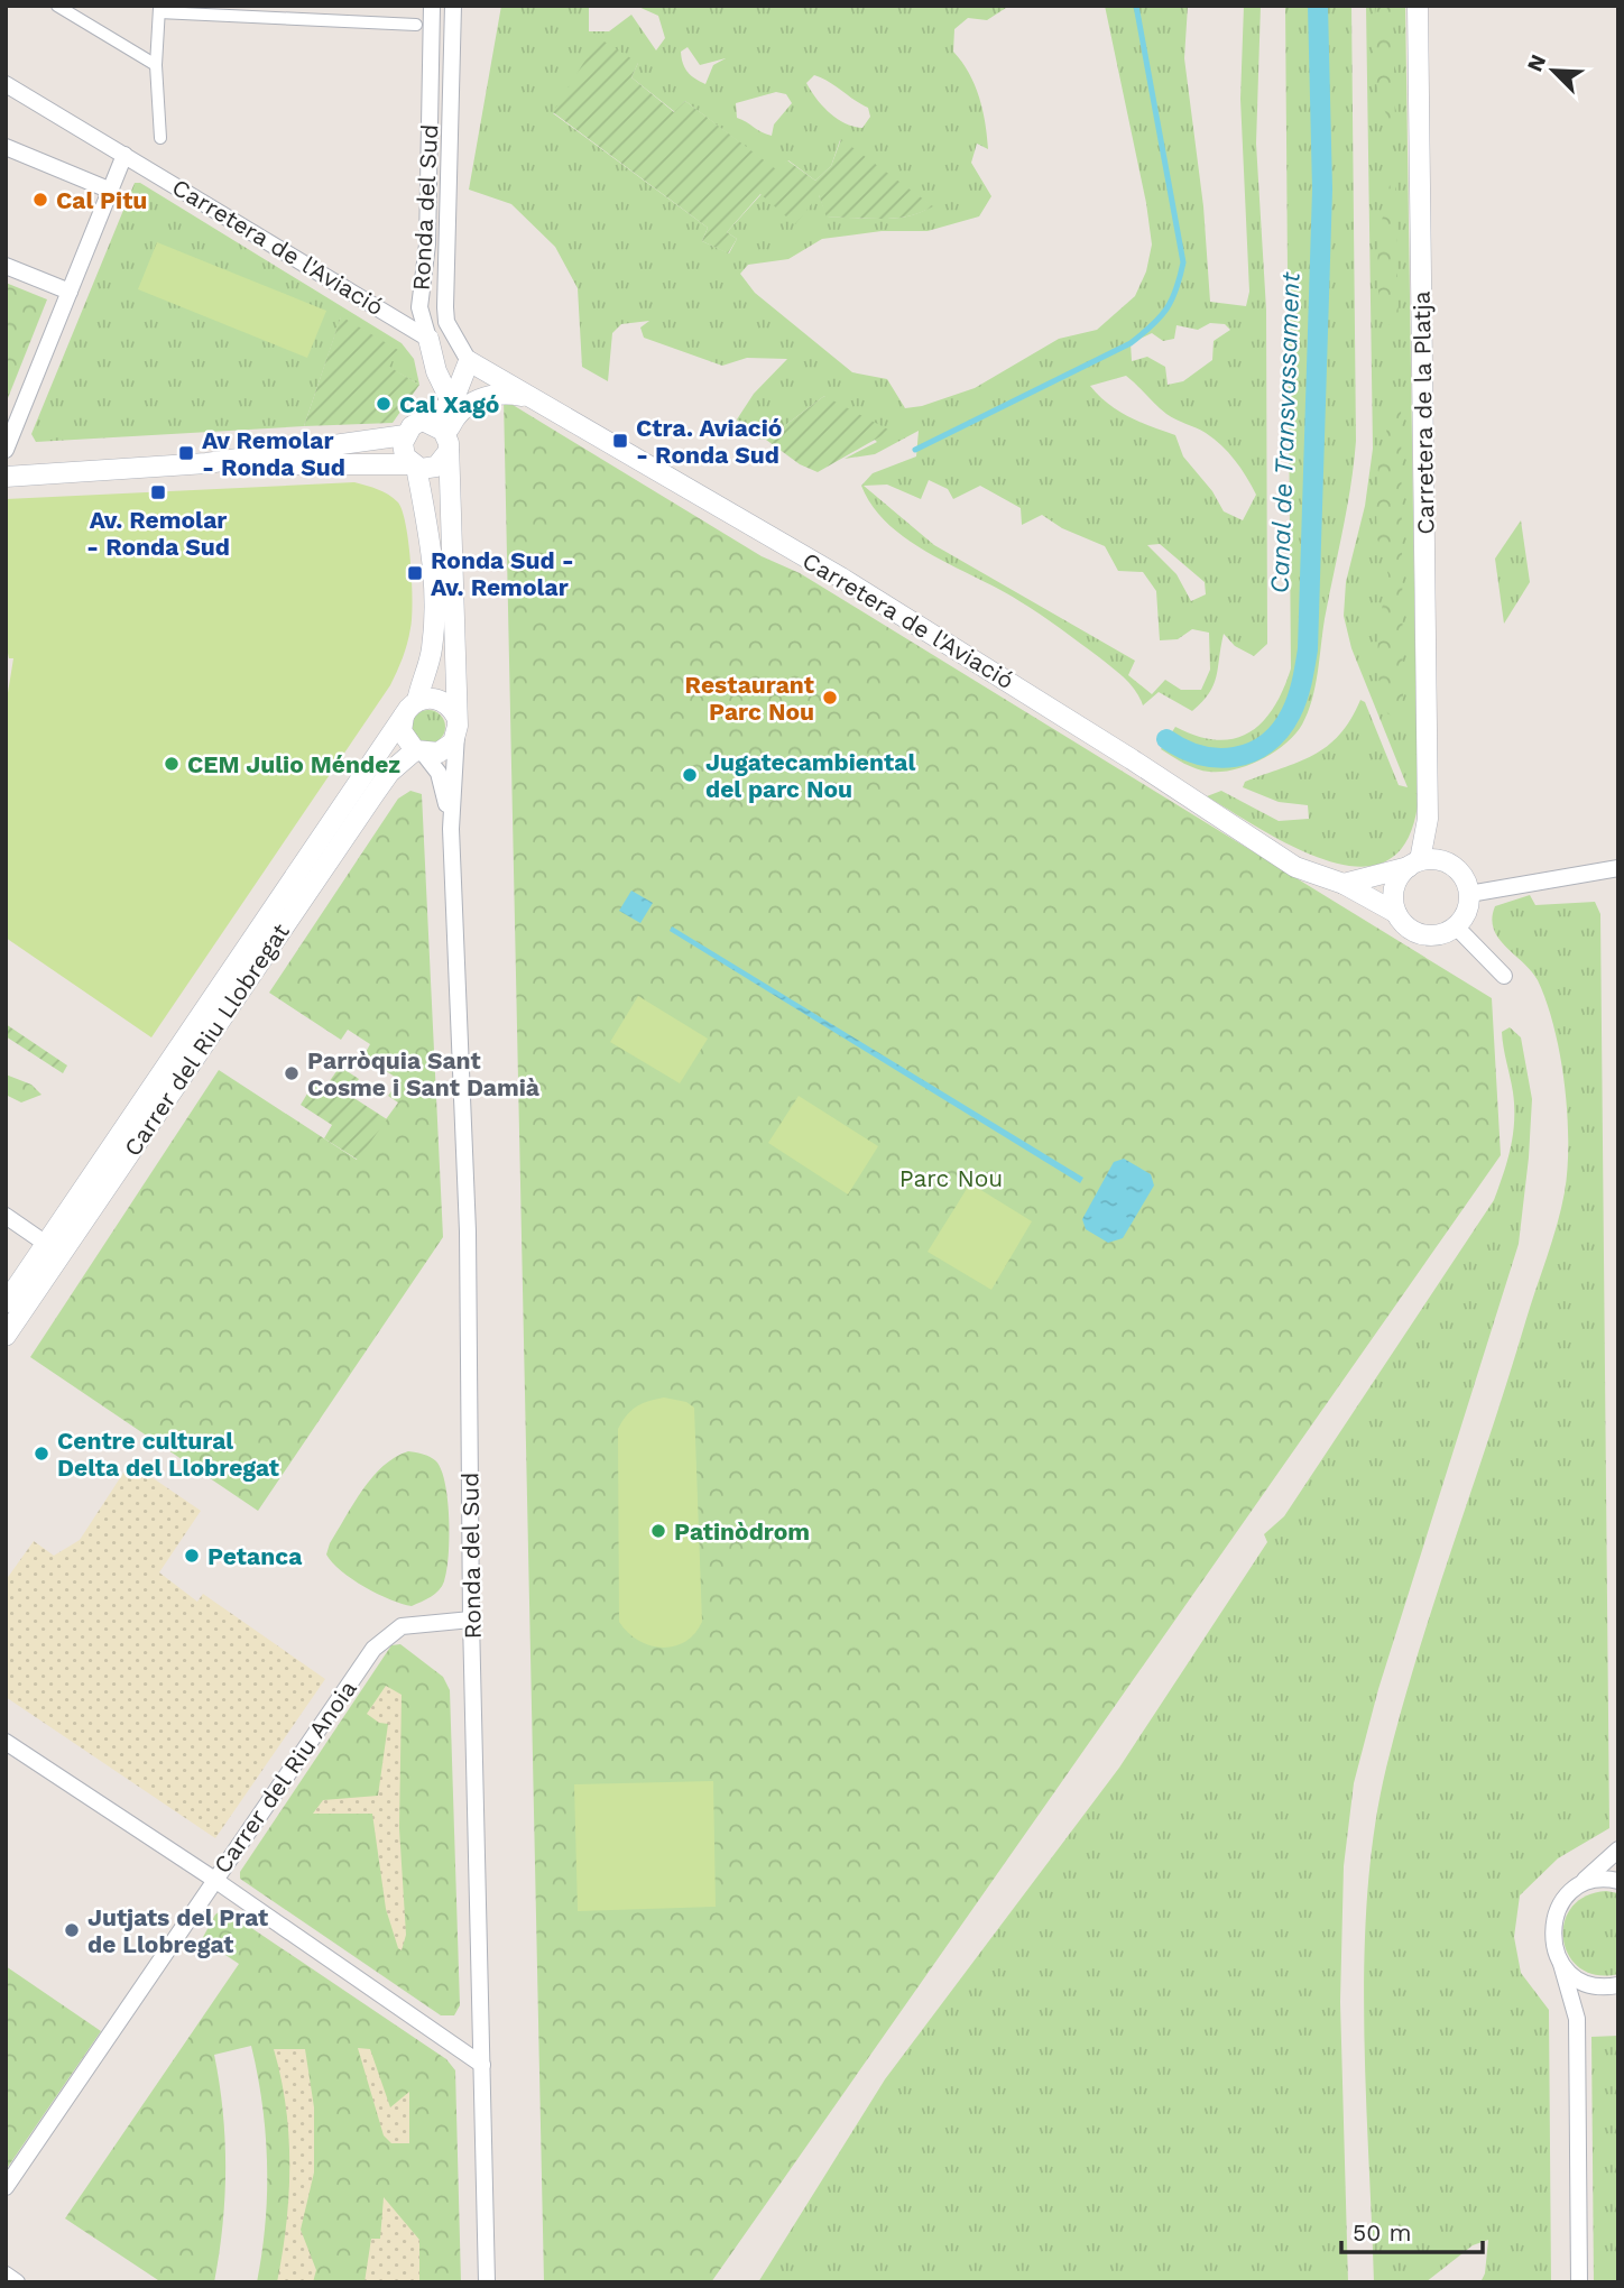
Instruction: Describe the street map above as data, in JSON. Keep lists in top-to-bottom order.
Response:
{
  "streets": {
    "street": [
      "Ronda del Sud",
      "Carretera de l'Aviació",
      "Carretera de la Platja",
      "Carrer del Riu Llobregat",
      "Carrer del Riu Anoia"
    ]
  },
  "crossings": [
    ["Ronda del Sud", "Carretera de l'Aviació"],
    ["Ronda del Sud", "Carrer del Riu Llobregat"],
    ["Ronda del Sud", "Carrer del Riu Anoia"],
    ["Carretera de l'Aviació", "Carretera de la Platja"]
  ],
  "water": ["Canal de Transvassament"],
  "parks": ["Parc Nou"],
  "places": {
    "other": [
      "Cal Pitu",
      "Cal Xagó",
      "Restaurant Parc Nou",
      "CEM Julio Méndez",
      "Jugatecambiental del parc Nou",
      "Parròquia Sant Cosme i Sant Damià",
      "Centre cultural Delta del Llobregat",
      "Patinòdrom",
      "Petanca",
      "Jutjats del Prat de Llobregat"
    ],
    "transit": [
      "Ctra. Aviació - Ronda Sud",
      "Av Remolar - Ronda Sud",
      "Av. Remolar - Ronda Sud",
      "Ronda Sud - Av. Remolar"
    ]
  },
  "scale_bar": "50 m",
  "north": "top left"
}
